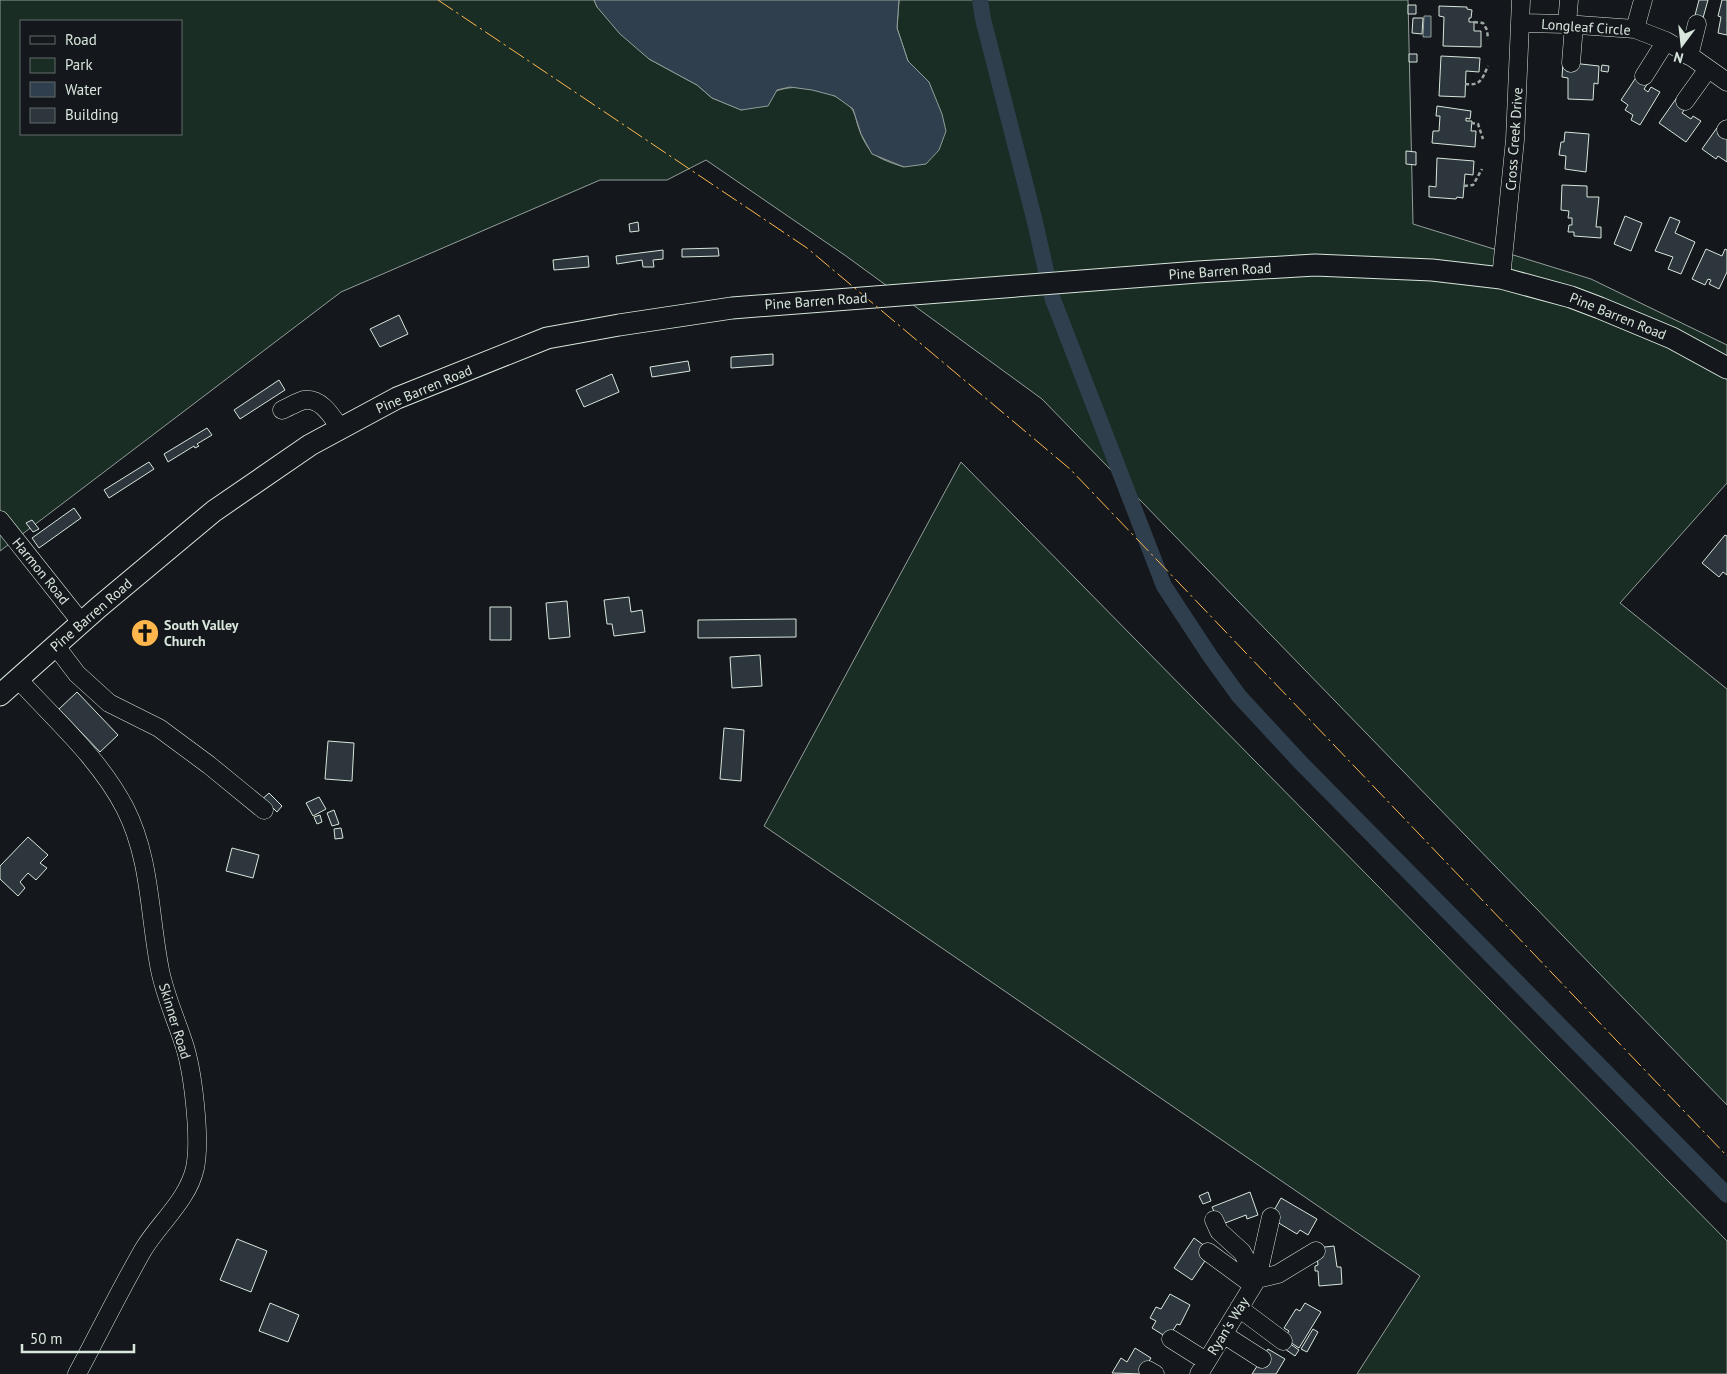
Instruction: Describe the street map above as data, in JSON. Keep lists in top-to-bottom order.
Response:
{
  "streets": {
    "main road": ["Pine Barren Road"],
    "street": [
      "Longleaf Circle",
      "Cross Creek Drive",
      "Harmon Road",
      "Skinner Road",
      "Ryan's Way"
    ]
  },
  "crossings": [
    ["Longleaf Circle", "Cross Creek Drive"],
    ["Cross Creek Drive", "Pine Barren Road"],
    ["Pine Barren Road", "Harmon Road"],
    ["Pine Barren Road", "Skinner Road"]
  ],
  "places": {
    "church": ["South Valley Church"]
  },
  "legend": [
    "Road",
    "Park",
    "Water",
    "Building"
  ],
  "scale_bar": "50 m",
  "north": "bottom"
}
